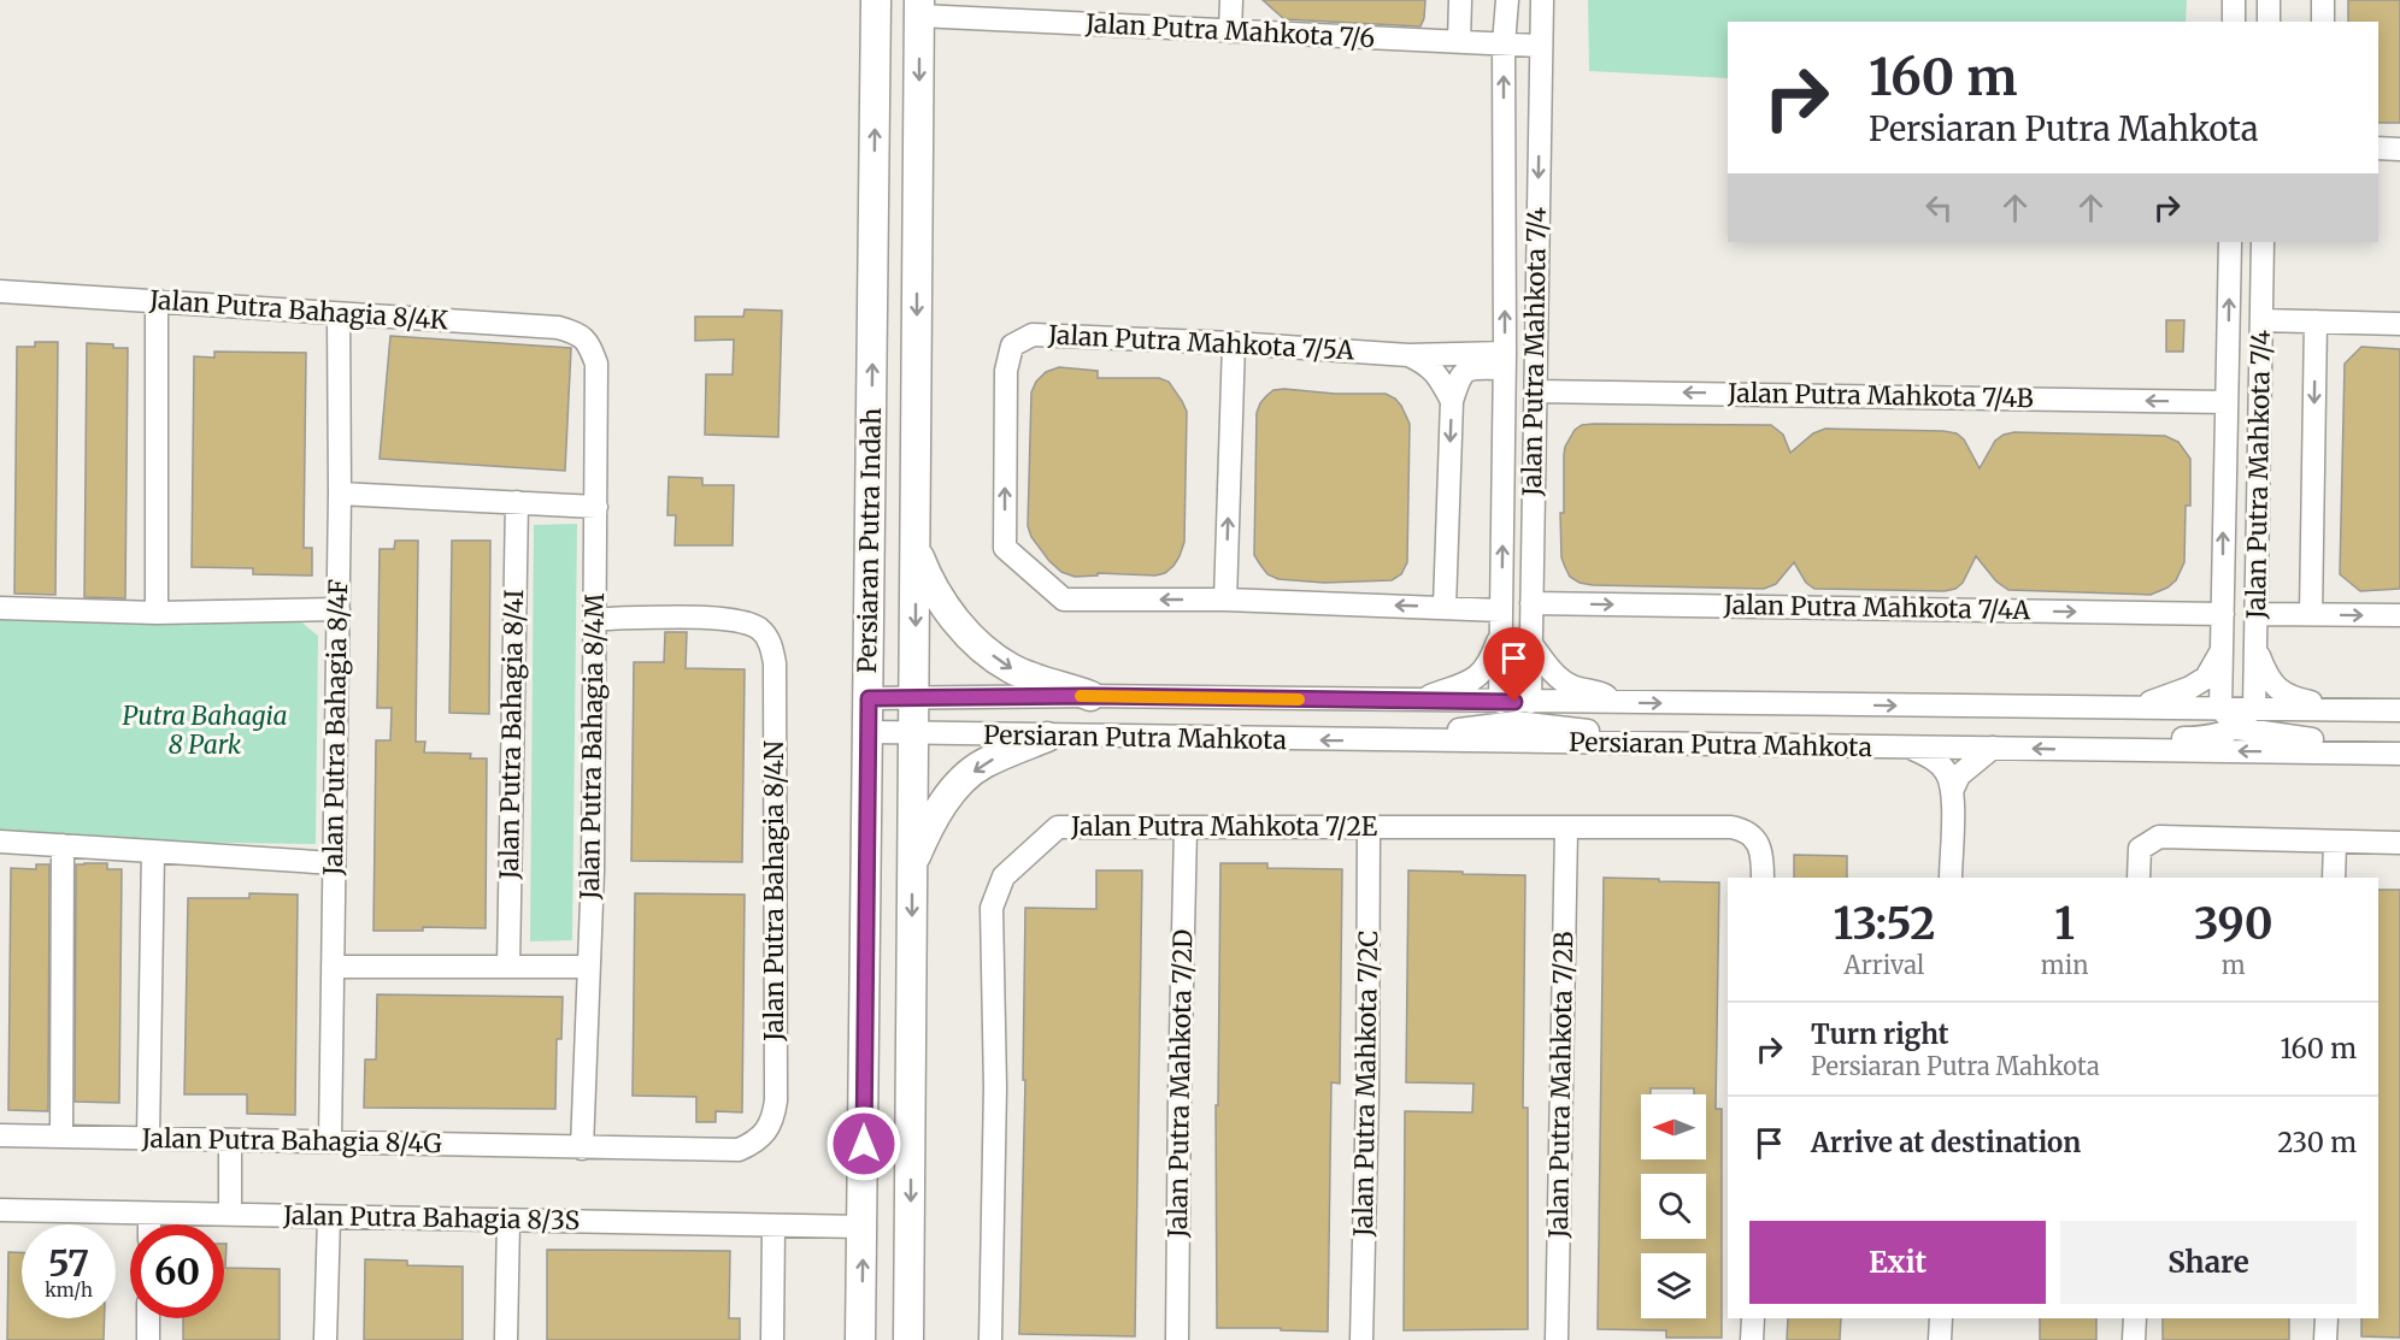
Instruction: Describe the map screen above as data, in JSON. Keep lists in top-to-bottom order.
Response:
{
  "streets": {
    "main road": ["Persiaran Putra Indah"],
    "street": [
      "Jalan Putra Mahkota 7/6",
      "Jalan Putra Bahagia 8/4K",
      "Jalan Putra Mahkota 7/5A",
      "Jalan Putra Mahkota 7/4",
      "Jalan Putra Mahkota 7/4B",
      "Jalan Putra Mahkota 7/4A",
      "Jalan Putra Bahagia 8/4F",
      "Jalan Putra Bahagia 8/4I",
      "Persiaran Putra Mahkota",
      "Jalan Putra Bahagia 8/4M",
      "Jalan Putra Mahkota 7/2E",
      "Jalan Putra Bahagia 8/4N",
      "Jalan Putra Mahkota 7/2D",
      "Jalan Putra Mahkota 7/2C",
      "Jalan Putra Mahkota 7/2B",
      "Jalan Putra Bahagia 8/4G",
      "Jalan Putra Bahagia 8/3S"
    ]
  },
  "crossings": [
    ["Jalan Putra Mahkota 7/6", "Jalan Putra Mahkota 7/4"],
    ["Jalan Putra Mahkota 7/6", "Persiaran Putra Indah"],
    ["Jalan Putra Bahagia 8/4K", "Jalan Putra Bahagia 8/4F"],
    ["Jalan Putra Bahagia 8/4K", "Jalan Putra Bahagia 8/4M"],
    ["Jalan Putra Mahkota 7/5A", "Jalan Putra Mahkota 7/4"],
    ["Jalan Putra Mahkota 7/4", "Jalan Putra Mahkota 7/4B"],
    ["Jalan Putra Mahkota 7/4", "Jalan Putra Mahkota 7/4A"],
    ["Jalan Putra Mahkota 7/4", "Persiaran Putra Mahkota"],
    ["Persiaran Putra Indah", "Persiaran Putra Mahkota"],
    ["Persiaran Putra Indah", "Jalan Putra Bahagia 8/3S"],
    ["Jalan Putra Bahagia 8/4F", "Jalan Putra Bahagia 8/4G"],
    ["Jalan Putra Bahagia 8/4M", "Jalan Putra Bahagia 8/4N"],
    ["Jalan Putra Bahagia 8/4M", "Jalan Putra Bahagia 8/4G"],
    ["Jalan Putra Mahkota 7/2E", "Jalan Putra Mahkota 7/2D"],
    ["Jalan Putra Mahkota 7/2E", "Jalan Putra Mahkota 7/2C"],
    ["Jalan Putra Mahkota 7/2E", "Jalan Putra Mahkota 7/2B"],
    ["Jalan Putra Bahagia 8/4N", "Jalan Putra Bahagia 8/4G"]
  ],
  "one_way": ["Jalan Putra Mahkota 7/4B", "Jalan Putra Mahkota 7/4A"],
  "parks": ["Putra Bahagia 8 Park"],
  "north": "left",
  "page": {
    "turn": ["160 m", "Persiaran Putra Mahkota"],
    "eta": [
      "13:52",
      "Arrival",
      "1",
      "min",
      "390",
      "m"
    ],
    "list": [
      {
        "name": "Turn right",
        "note": "Persiaran Putra Mahkota",
        "value": "160 m"
      },
      {
        "name": "Arrive at destination",
        "value": "230 m"
      }
    ],
    "buttons": ["Exit", "Share"],
    "speed": "57 km/h",
    "limit": "60"
  }
}
